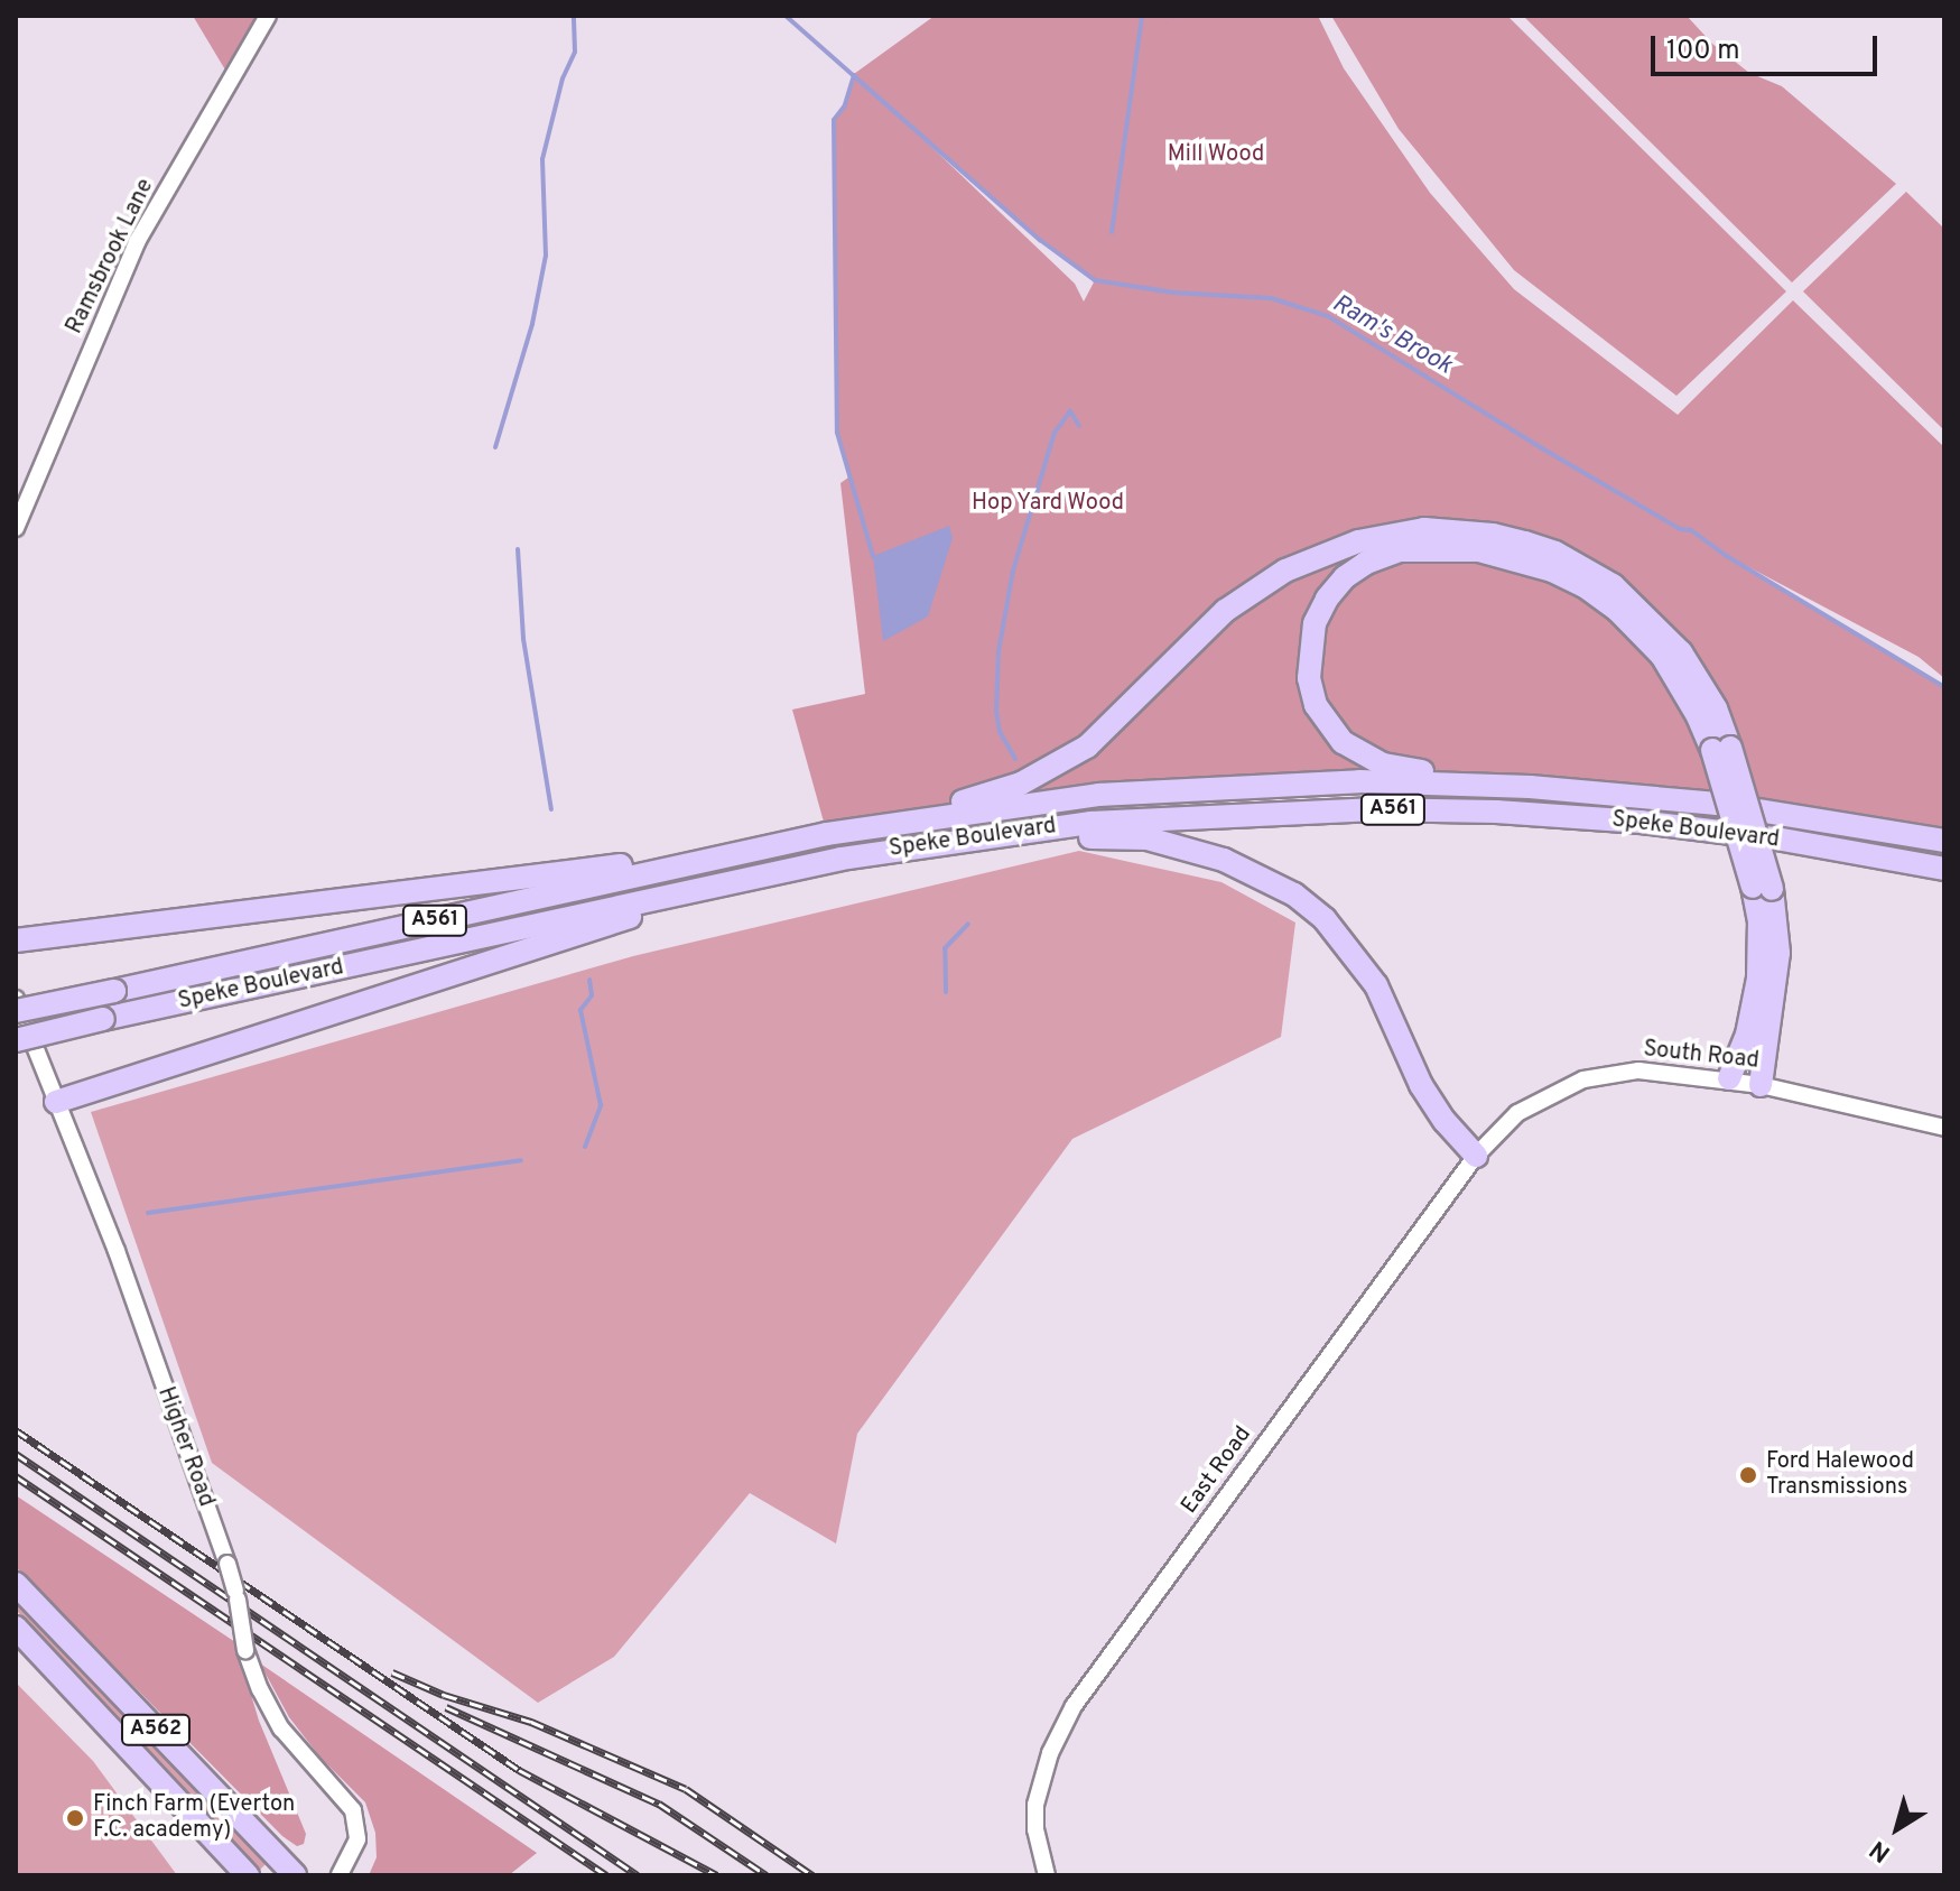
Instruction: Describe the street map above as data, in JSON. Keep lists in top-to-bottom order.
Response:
{
  "streets": {
    "highway": ["A561", "Speke Boulevard", "A562"],
    "street": [
      "Ramsbrook Lane",
      "South Road",
      "Higher Road",
      "East Road"
    ]
  },
  "crossings": [
    ["South Road", "East Road"]
  ],
  "water": ["Ram's Brook"],
  "parks": ["Mill Wood", "Hop Yard Wood"],
  "places": ["Ford Halewood Transmissions", "Finch Farm (Everton F.C. academy)"],
  "scale_bar": "100 m",
  "north": "bottom left"
}
